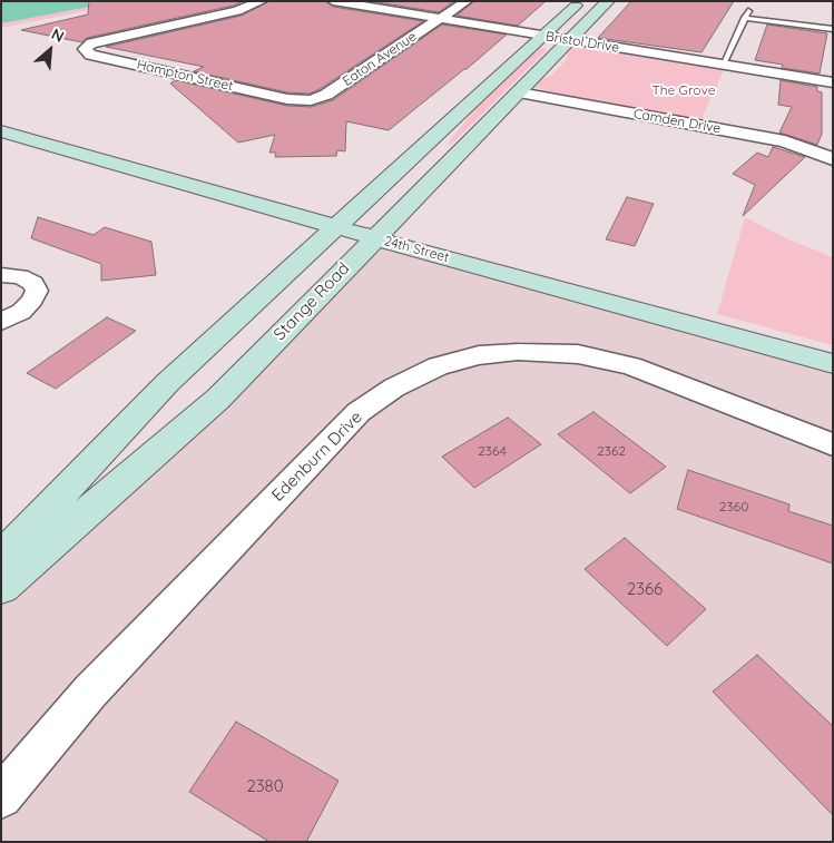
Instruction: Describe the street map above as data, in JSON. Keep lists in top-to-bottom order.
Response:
{
  "streets": {
    "main road": ["24th Street", "Stange Road"],
    "street": [
      "Bristol Drive",
      "Eaton Avenue",
      "Hampton Street",
      "Camden Drive",
      "Edenburn Drive"
    ]
  },
  "crossings": [
    ["Bristol Drive", "Eaton Avenue"],
    ["Bristol Drive", "Stange Road"],
    ["Eaton Avenue", "Hampton Street"],
    ["Camden Drive", "Stange Road"],
    ["24th Street", "Stange Road"]
  ],
  "parks": ["The Grove"],
  "house_numbers": [
    "2364",
    "2362",
    "2360",
    "2366",
    "2380"
  ],
  "north": "top right"
}
